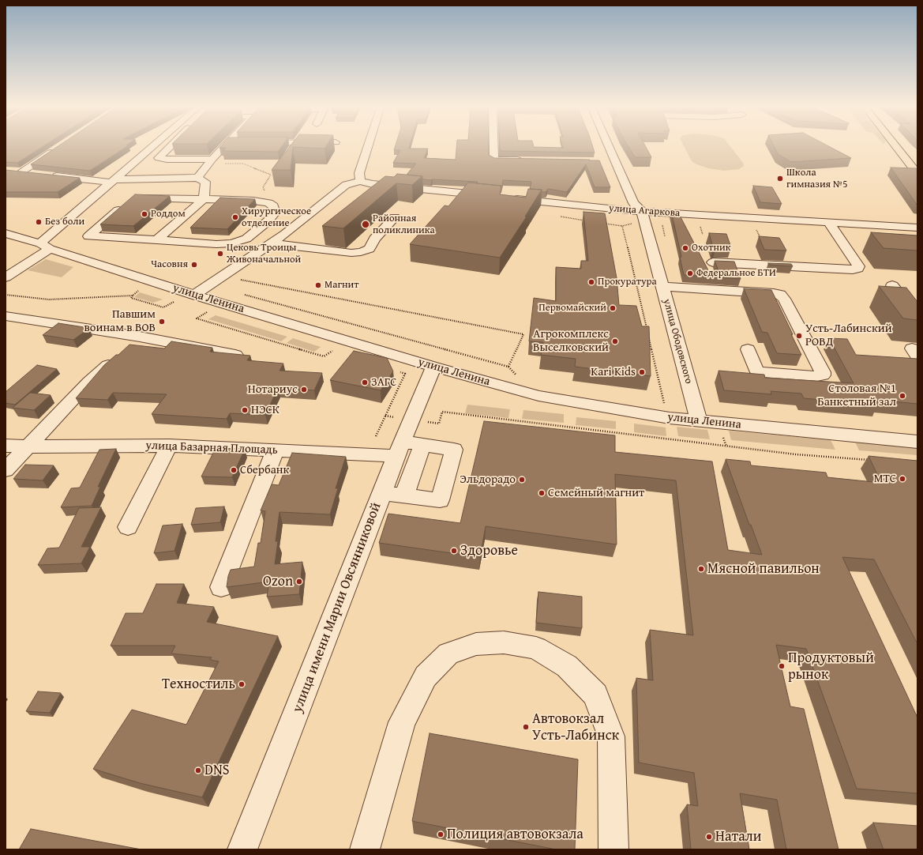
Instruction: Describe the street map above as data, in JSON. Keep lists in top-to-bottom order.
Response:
{
  "streets": {
    "street": [
      "улица Агаркова",
      "улица Ленина",
      "улица Ободовского",
      "улица Базарная Площадь",
      "улица имени Марии Овсянниковой"
    ]
  },
  "crossings": [
    ["улица Агаркова", "улица Ободовского"],
    ["улица Ленина", "улица Ободовского"],
    ["улица Ленина", "улица имени Марии Овсянниковой"],
    ["улица Базарная Площадь", "улица имени Марии Овсянниковой"]
  ],
  "places": [
    "Школа гимназия №5",
    "Роддом",
    "Хирургическое отделение",
    "Без боли",
    "Районная поликлиника",
    "Охотник",
    "Цековь Троицы Живоначальной",
    "Часовня",
    "Федеральное БТИ",
    "Прокуратура",
    "Магнит",
    "Первомайский",
    "Павшим воинам в ВОВ",
    "Усть-Лабинский РОВД",
    "Агрокомплекс Выселковский",
    "Kari Kids",
    "ЗАГС",
    "Нотариус",
    "Столовая №1 Банкетный зал",
    "НЭСК",
    "Сбербанк",
    "МТС",
    "Эльдорадо",
    "Семейный магнит",
    "Здоровье",
    "Мясной павильон",
    "Ozon",
    "Продуктовый рынок",
    "Техностиль",
    "Автовокзал Усть-Лабинск",
    "DNS",
    "Полиция автовокзала",
    "Натали"
  ]
}
